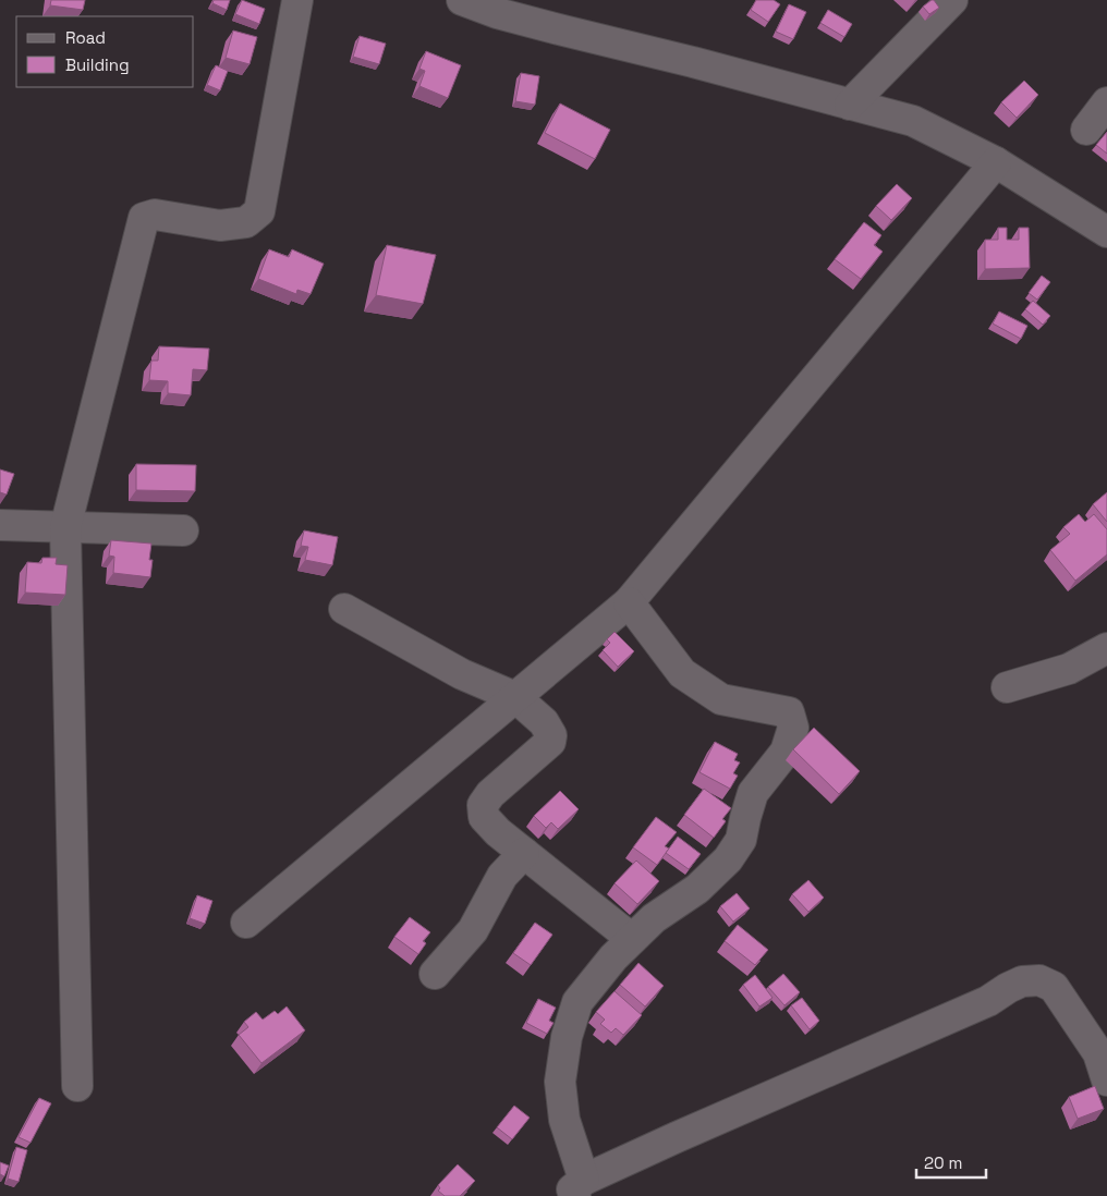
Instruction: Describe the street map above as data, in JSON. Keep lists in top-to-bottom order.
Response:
{
  "legend": ["Road", "Building"],
  "scale_bar": "20 m"
}
